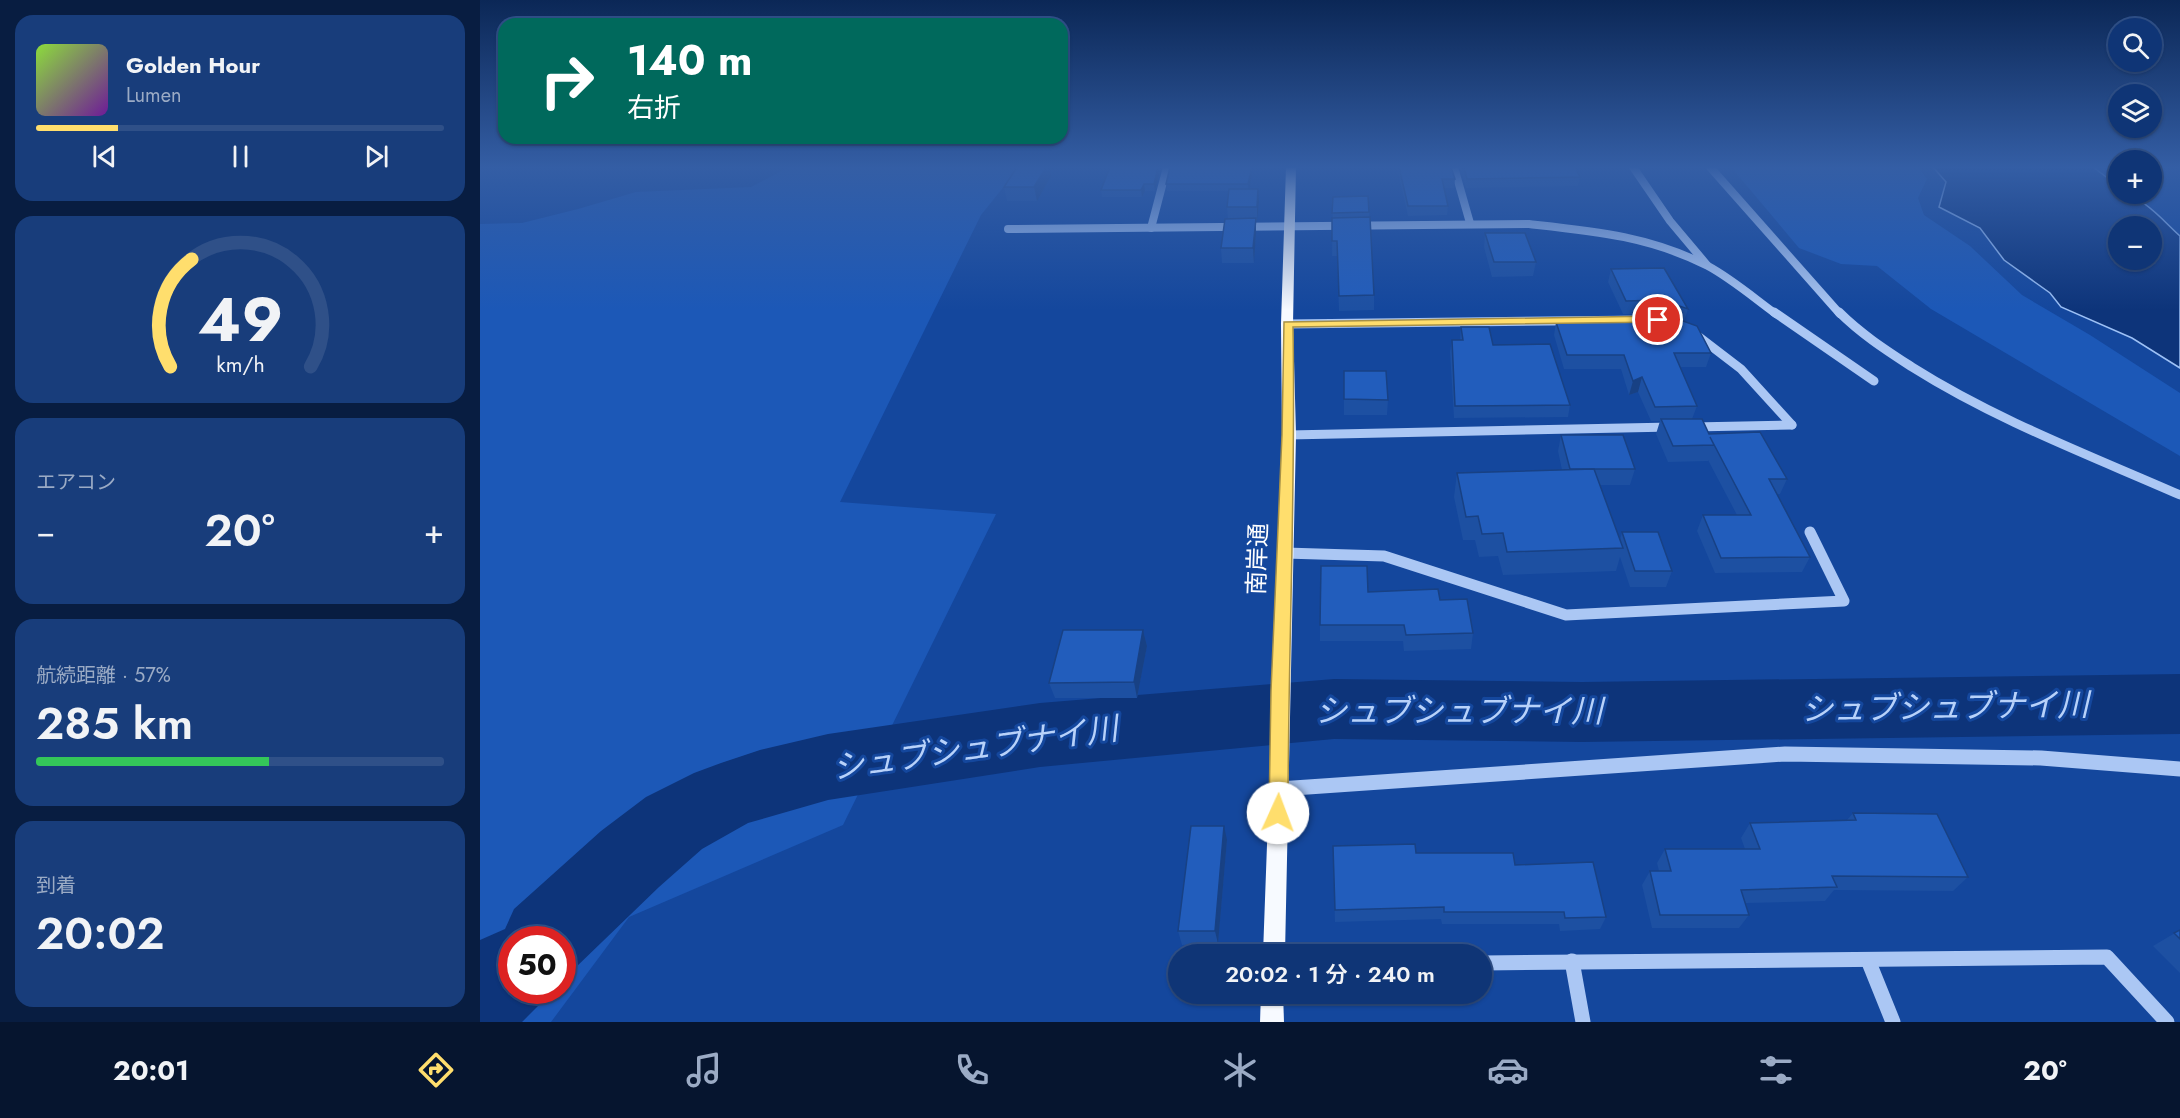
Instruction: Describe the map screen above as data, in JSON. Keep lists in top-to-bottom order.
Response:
{
  "streets": {
    "main road": ["南岸通"]
  },
  "water": ["シュブシュブナイ川"],
  "page": {
    "map_buttons": ["+", "−"],
    "turn": ["140 m", "右折"],
    "song": ["Golden Hour", "Lumen"],
    "tile": [
      "エアコン",
      ["航続距離 · 57%", "285 km"],
      ["到着", "20:02"]
    ],
    "heat": ["−", "20°", "+"],
    "limit": "50",
    "trip": "20:02 · 1 分 · 240 m",
    "tabs": ["20:01", "20°"],
    "gauge": ["49", "km/h"]
  }
}
